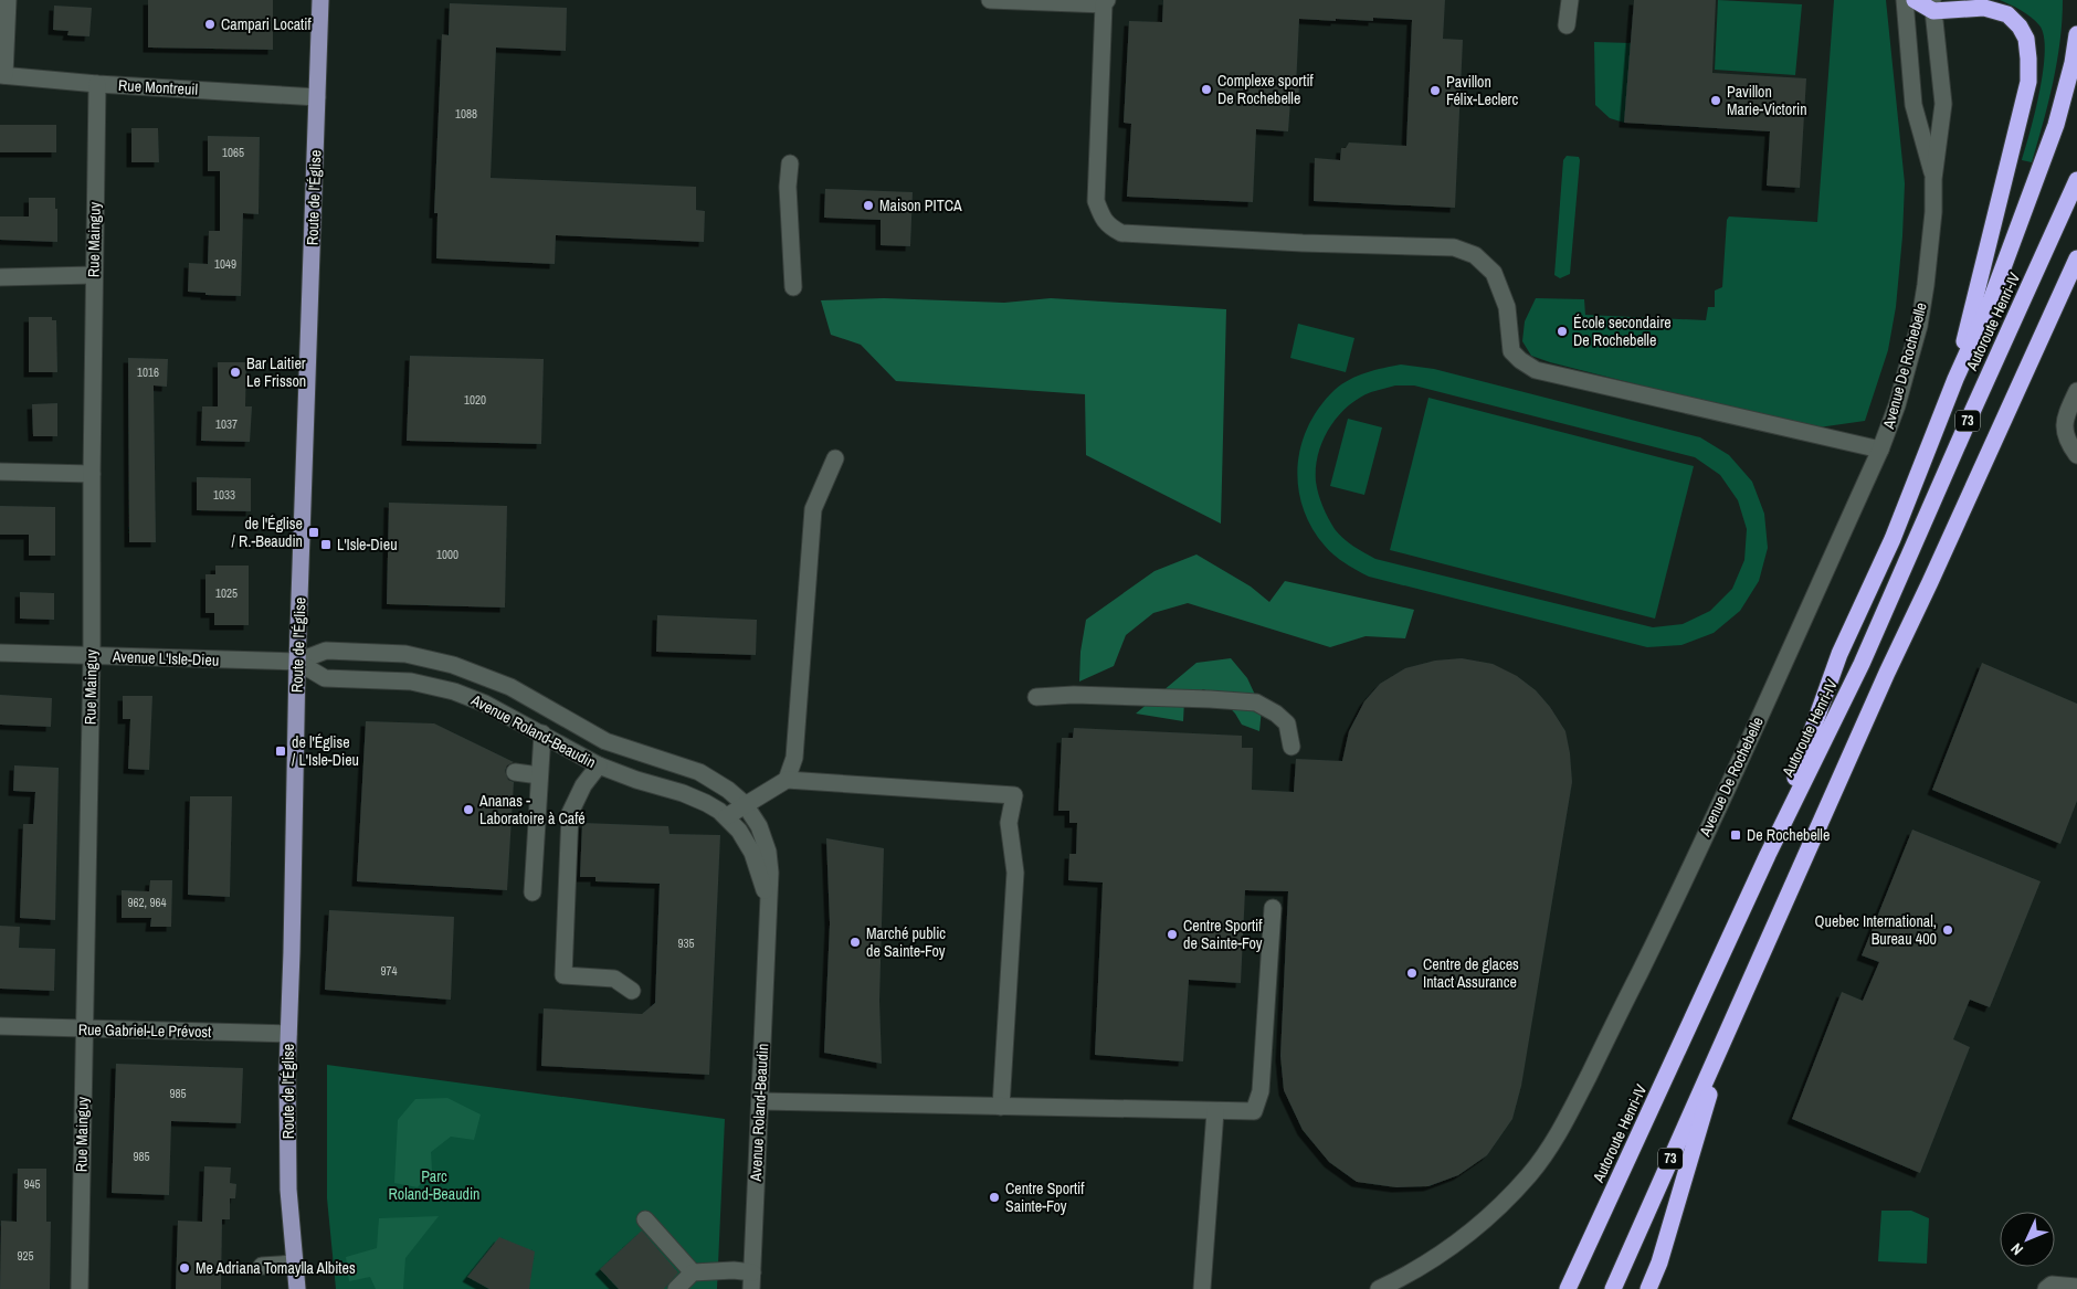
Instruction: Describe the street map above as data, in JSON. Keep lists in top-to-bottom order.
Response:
{
  "streets": {
    "highway": ["Autoroute Henri-IV", "73"],
    "main road": ["Route de l'Église"],
    "street": [
      "Rue Montreuil",
      "Rue Mainguy",
      "Avenue De Rochebelle",
      "Avenue L'Isle-Dieu",
      "Avenue Roland-Beaudin",
      "Rue Gabriel-Le Prévost"
    ]
  },
  "crossings": [
    ["Rue Montreuil", "Route de l'Église"],
    ["Rue Montreuil", "Rue Mainguy"],
    ["Route de l'Église", "Avenue L'Isle-Dieu"],
    ["Route de l'Église", "Avenue Roland-Beaudin"],
    ["Route de l'Église", "Rue Gabriel-Le Prévost"],
    ["Rue Mainguy", "Avenue L'Isle-Dieu"],
    ["Rue Mainguy", "Rue Gabriel-Le Prévost"],
    ["Avenue L'Isle-Dieu", "Avenue Roland-Beaudin"]
  ],
  "parks": ["Parc Roland-Beaudin"],
  "places": {
    "other": [
      "Campari Locatif",
      "Complexe sportif De Rochebelle",
      "Pavillon Félix-Leclerc",
      "Pavillon Marie-Victorin",
      "Maison PITCA",
      "École secondaire De Rochebelle",
      "Bar Laitier Le Frisson",
      "Ananas - Laboratoire à Café",
      "Quebec International, Bureau 400",
      "Centre Sportif de Sainte-Foy",
      "Marché public de Sainte-Foy",
      "Centre de glaces Intact Assurance",
      "Centre Sportif Sainte-Foy",
      "Me Adriana Tomaylla Albites"
    ],
    "transit": [
      "de l'Église / R.-Beaudin",
      "L'Isle-Dieu",
      "de l'Église / L'Isle-Dieu",
      "De Rochebelle"
    ]
  },
  "house_numbers": [
    "1088",
    "1065",
    "1049",
    "1016",
    "1020",
    "1037",
    "1033",
    "1000",
    "1025",
    "962, 964",
    "935",
    "974",
    "985",
    "985",
    "945",
    "925"
  ],
  "north": "bottom left"
}
